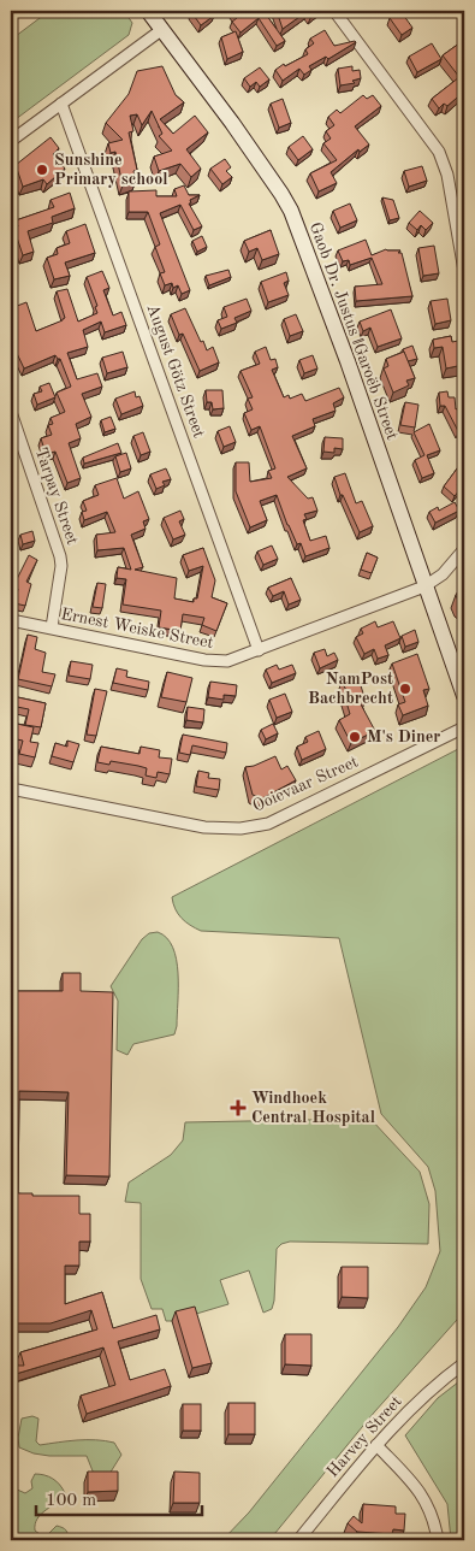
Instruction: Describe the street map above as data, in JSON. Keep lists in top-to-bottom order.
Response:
{
  "streets": {
    "street": [
      "Gaob Dr. Justus ǁGaroëb Street",
      "August Götz Street",
      "Tarpay Street",
      "Ernest Weiske Street",
      "Ooievaar Street",
      "Harvey Street"
    ]
  },
  "crossings": [
    ["Gaob Dr. Justus ǁGaroëb Street", "Ernest Weiske Street"],
    ["August Götz Street", "Ernest Weiske Street"],
    ["Tarpay Street", "Ernest Weiske Street"]
  ],
  "places": {
    "other": ["Sunshine Primary school", "NamPost Bachbrecht", "M's Diner"],
    "health": ["Windhoek Central Hospital"]
  },
  "scale_bar": "100 m"
}
